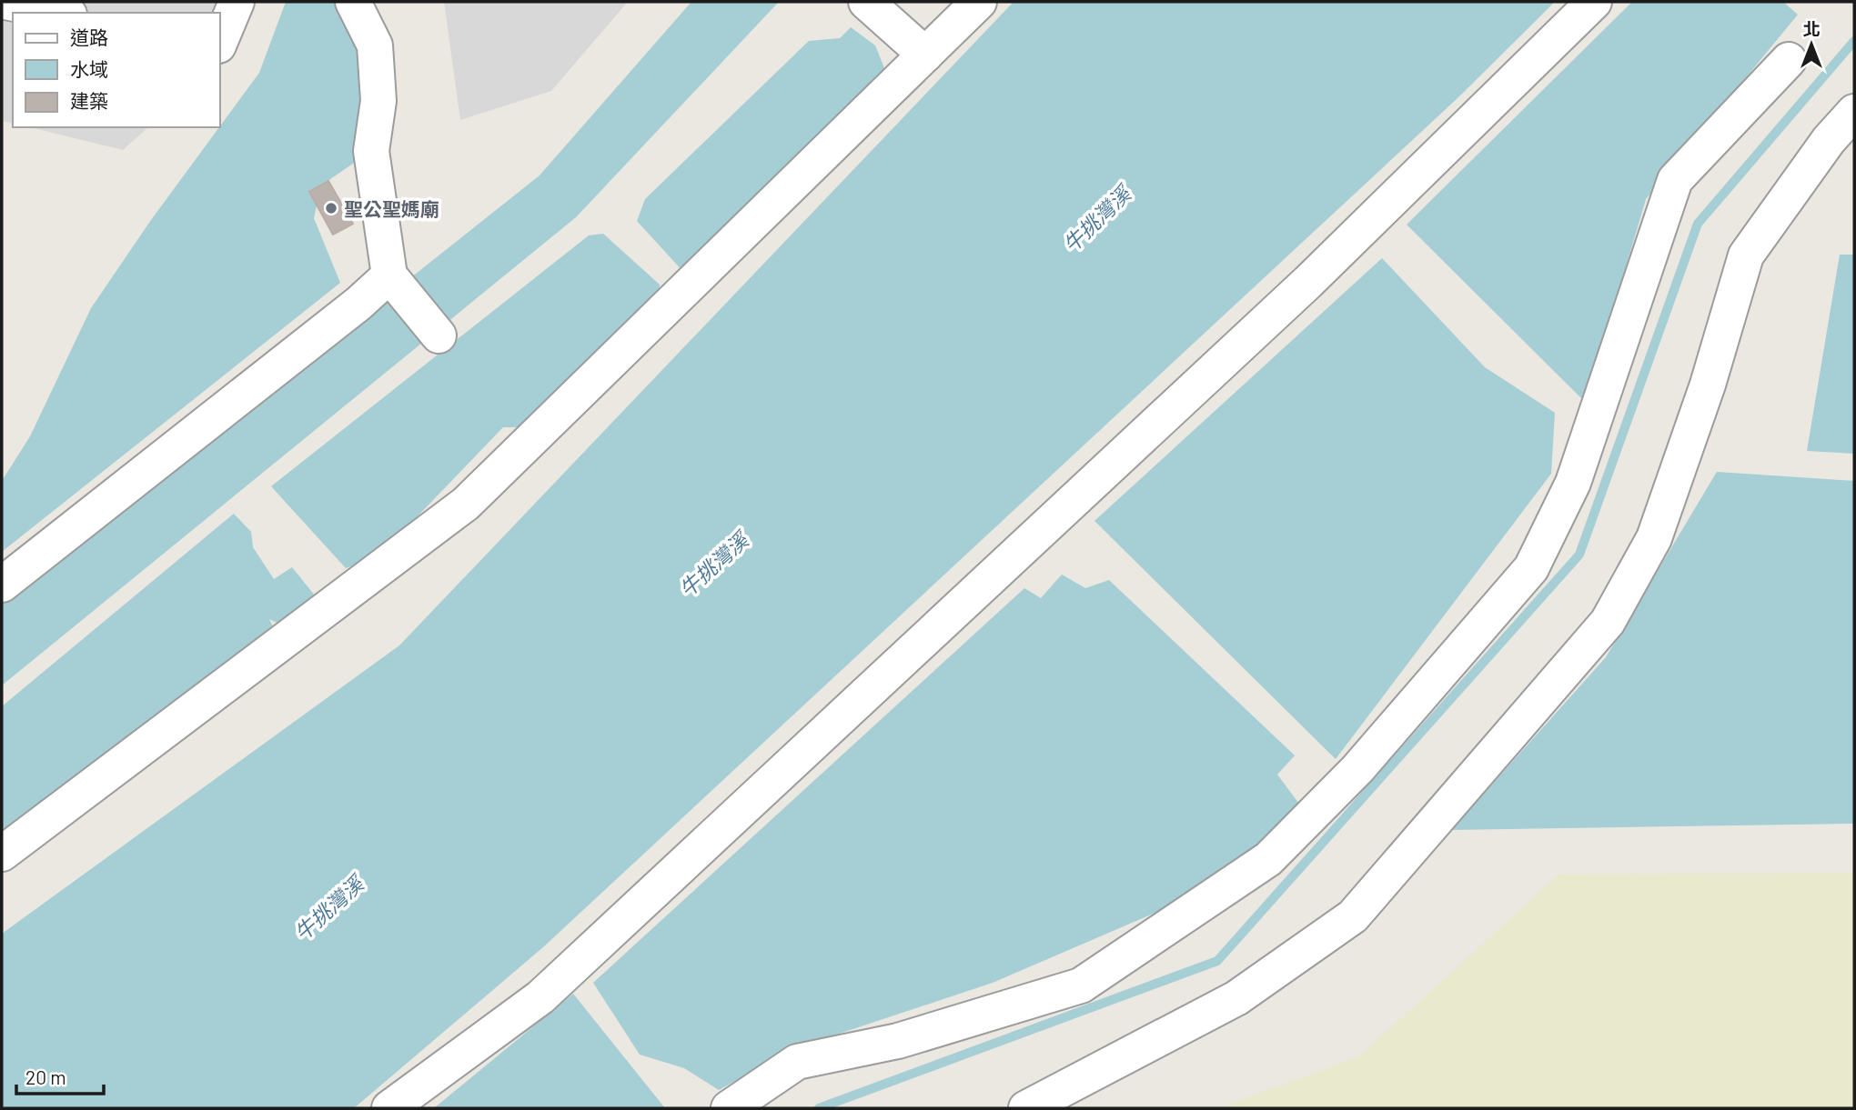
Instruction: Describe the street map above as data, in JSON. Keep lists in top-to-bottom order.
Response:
{
  "water": ["牛挑灣溪"],
  "places": ["聖公聖媽廟"],
  "legend": ["道路", "水域", "建築"],
  "scale_bar": "20 m",
  "north": "top"
}
